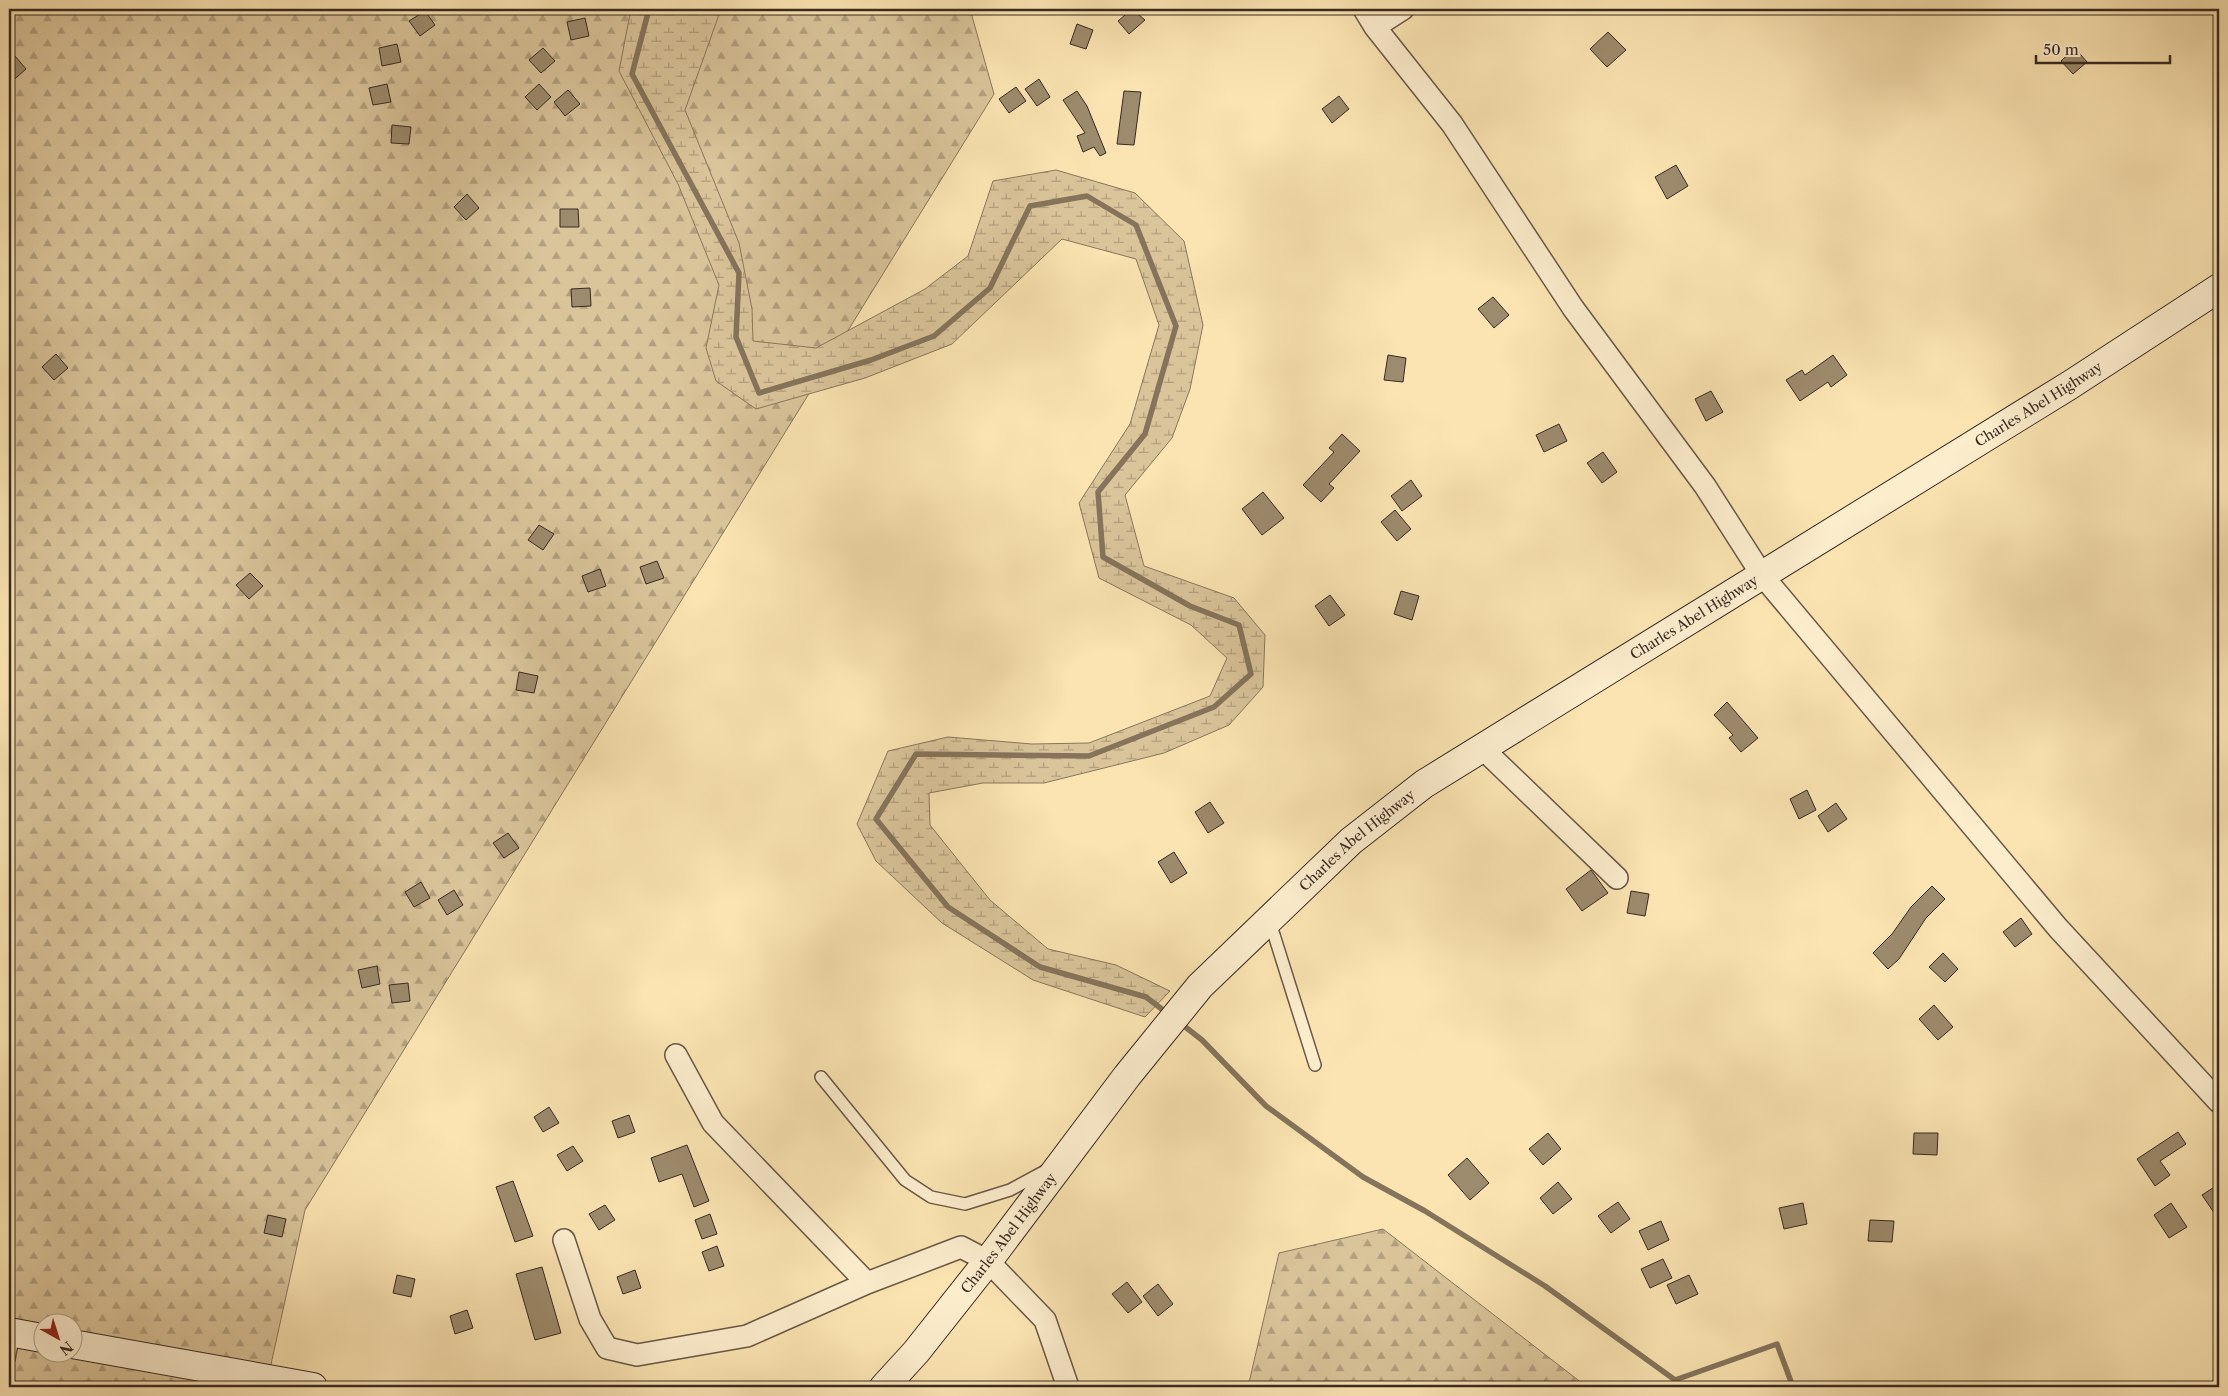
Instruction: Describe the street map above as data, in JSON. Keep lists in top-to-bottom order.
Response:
{
  "streets": {
    "main road": ["Charles Abel Highway"]
  },
  "scale_bar": "50 m",
  "north": "bottom right"
}
